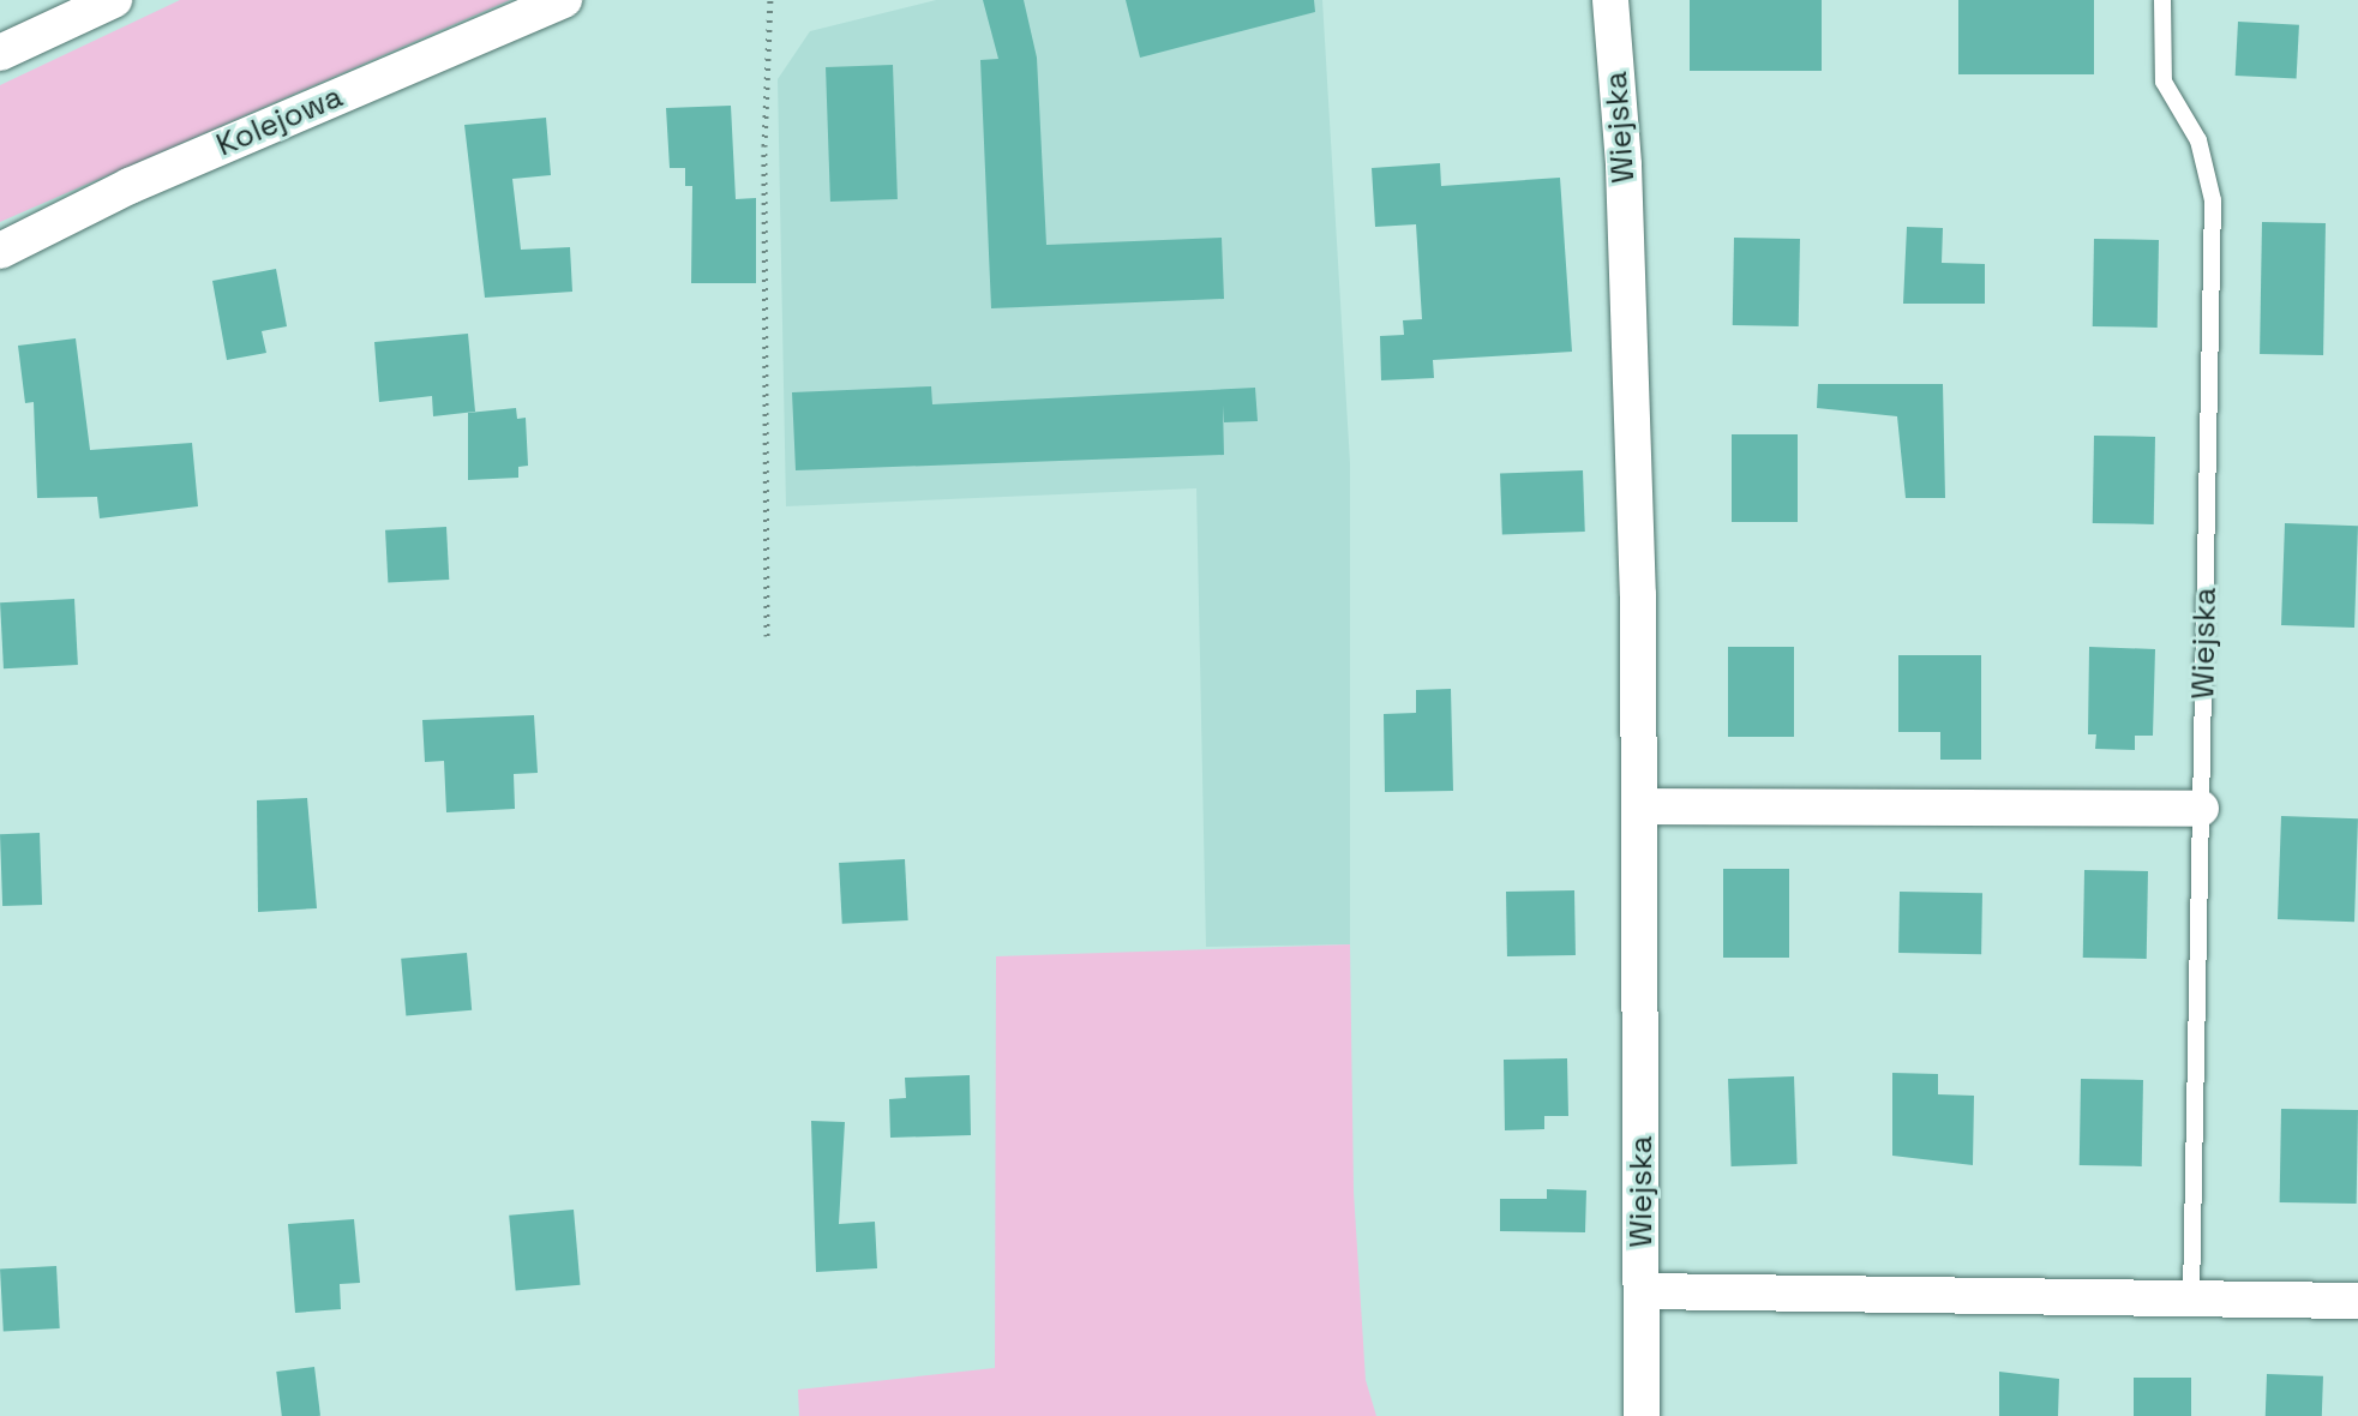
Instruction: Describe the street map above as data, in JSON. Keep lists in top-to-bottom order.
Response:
{
  "streets": {
    "street": ["Kolejowa", "Wiejska"]
  }
}
